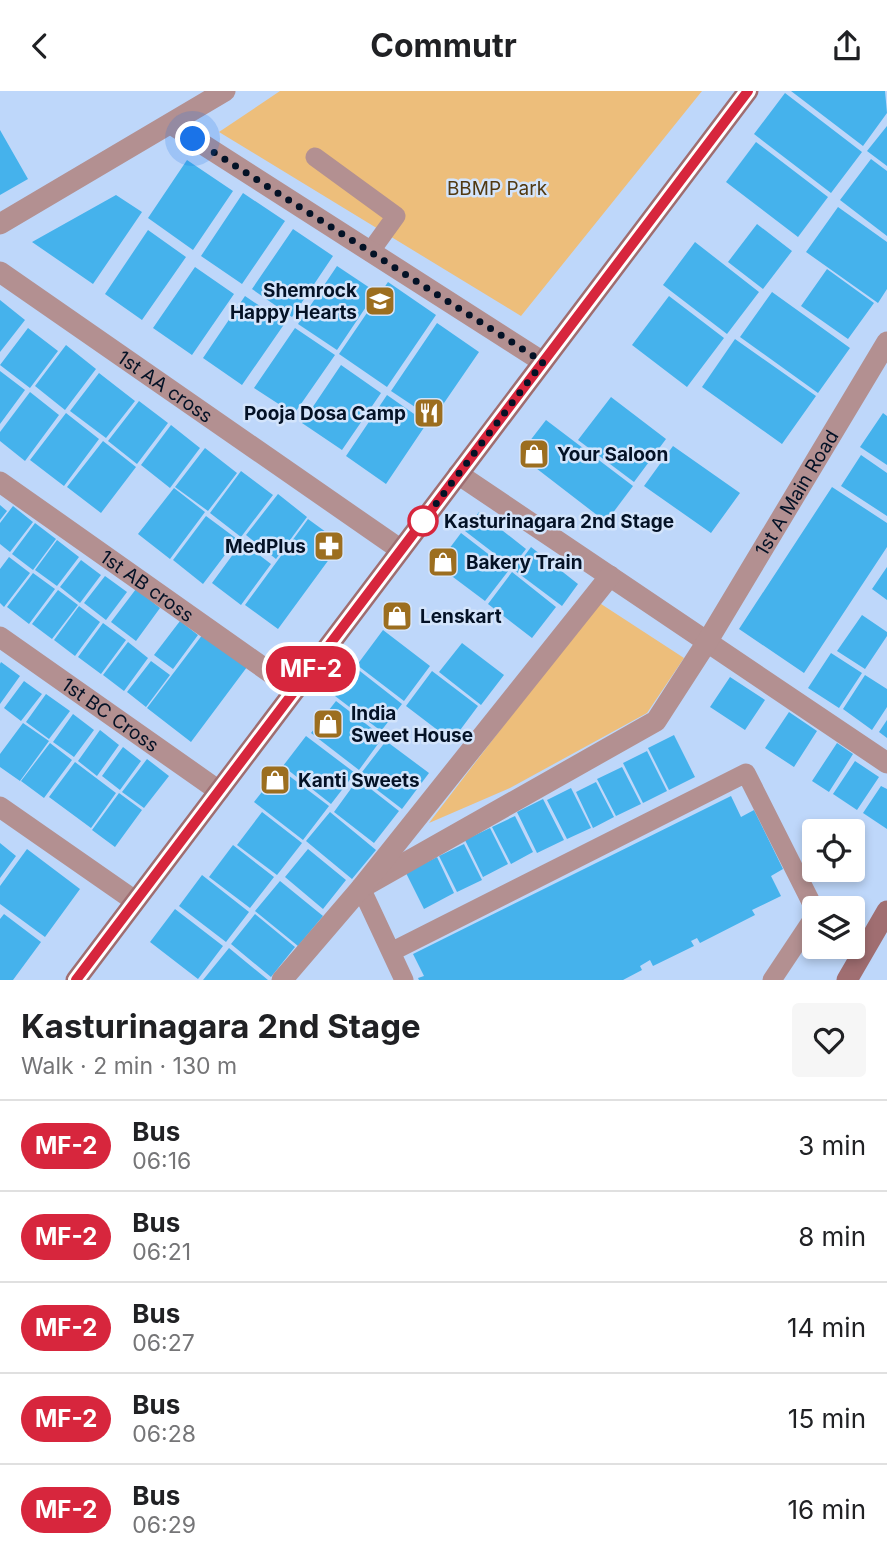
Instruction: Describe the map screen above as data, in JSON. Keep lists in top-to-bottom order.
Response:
{
  "streets": {
    "street": [
      "1st AA cross",
      "1st A Main Road",
      "1st AB cross",
      "1st BC Cross"
    ]
  },
  "parks": ["BBMP Park"],
  "places": {
    "school or university": ["Shemrock Happy Hearts"],
    "restaurant": ["Pooja Dosa Camp"],
    "shop": [
      "Your Saloon",
      "Bakery Train",
      "Lenskart",
      "India Sweet House",
      "Kanti Sweets"
    ],
    "other": ["Kasturinagara 2nd Stage"],
    "pharmacy": ["MedPlus"]
  },
  "lines": ["bus line MF-2"],
  "page": {
    "header": "Commutr",
    "on_map": "MF-2",
    "heading": ["Kasturinagara 2nd Stage", "Walk · 2 min · 130 m"],
    "list": [
      {
        "mark": "MF-2",
        "name": "Bus",
        "note": "06:16",
        "value": "3 min"
      },
      {
        "mark": "MF-2",
        "name": "Bus",
        "note": "06:21",
        "value": "8 min"
      },
      {
        "mark": "MF-2",
        "name": "Bus",
        "note": "06:27",
        "value": "14 min"
      },
      {
        "mark": "MF-2",
        "name": "Bus",
        "note": "06:28",
        "value": "15 min"
      },
      {
        "mark": "MF-2",
        "name": "Bus",
        "note": "06:29",
        "value": "16 min"
      }
    ]
  }
}
